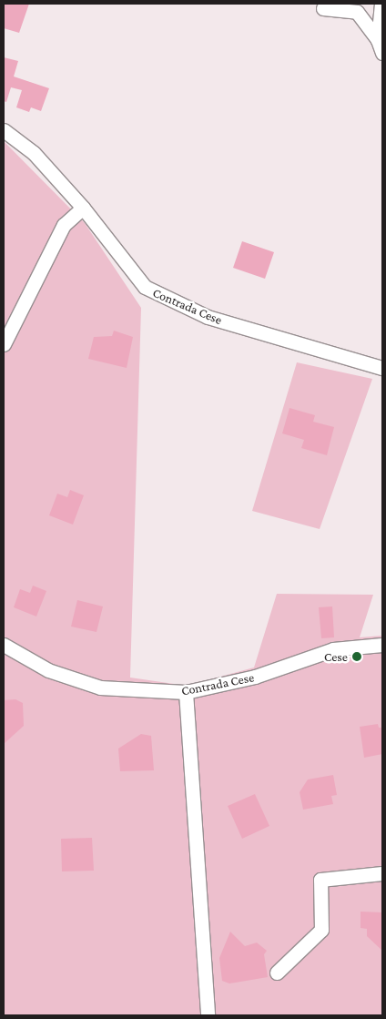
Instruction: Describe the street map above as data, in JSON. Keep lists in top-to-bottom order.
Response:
{
  "streets": {
    "street": ["Contrada Cese"]
  },
  "places": ["Cese"]
}
